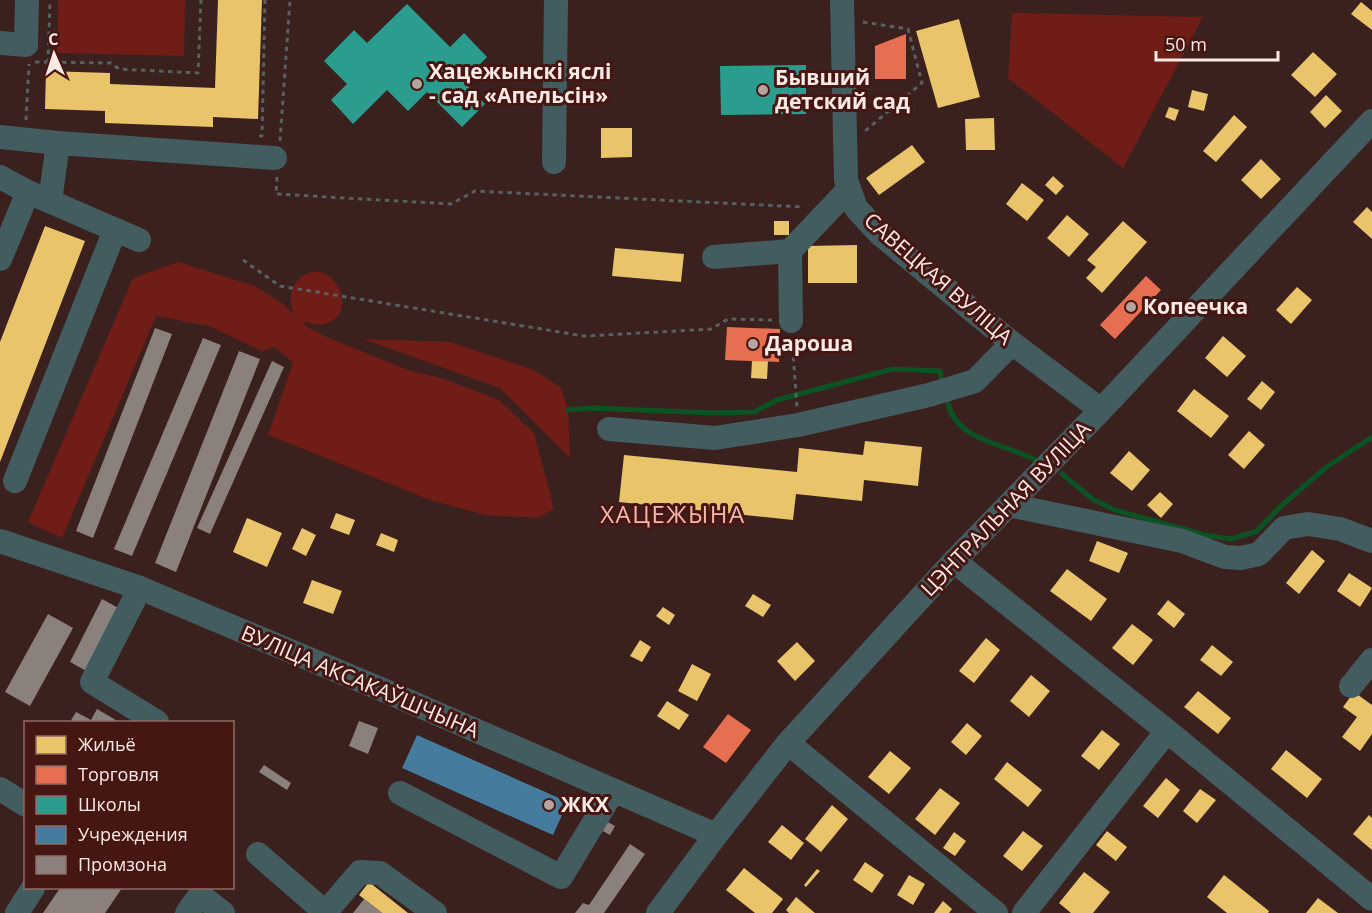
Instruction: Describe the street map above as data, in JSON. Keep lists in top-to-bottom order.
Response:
{
  "streets": {
    "street": ["САВЕЦКАЯ ВУЛІЦА", "ЦЭНТРАЛЬНАЯ ВУЛІЦА", "ВУЛІЦА АКСАКАЎШЧЫНА"]
  },
  "crossings": [
    ["САВЕЦКАЯ ВУЛІЦА", "ЦЭНТРАЛЬНАЯ ВУЛІЦА"],
    ["ЦЭНТРАЛЬНАЯ ВУЛІЦА", "ВУЛІЦА АКСАКАЎШЧЫНА"]
  ],
  "districts": ["ХАЦЕЖЫНА"],
  "places": [
    "Хацежынскі яслі - сад «Апельсін»",
    "Бывший детский сад",
    "Копеечка",
    "Дароша",
    "ЖКХ"
  ],
  "legend": [
    "Жильё",
    "Торговля",
    "Школы",
    "Учреждения",
    "Промзона"
  ],
  "scale_bar": "50 m",
  "north": "top"
}
